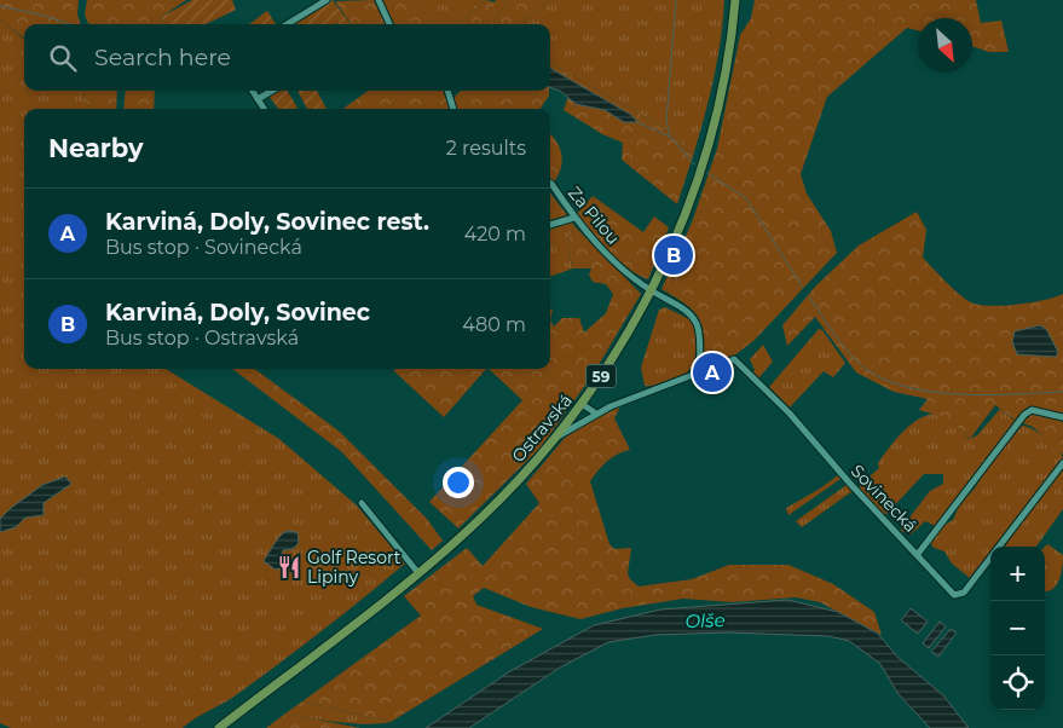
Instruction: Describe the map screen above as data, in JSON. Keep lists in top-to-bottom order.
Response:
{
  "streets": {
    "main road": ["59", "Ostravská"],
    "street": ["Za Pilou", "Sovinecká"]
  },
  "crossings": [
    ["Za Pilou", "Ostravská"],
    ["Ostravská", "Sovinecká"]
  ],
  "water": ["Olše"],
  "places": {
    "restaurant": ["Golf Resort Lipiny"]
  },
  "north": "bottom right",
  "page": {
    "search": "Search here",
    "heading": ["Nearby", "2 results"],
    "list": [
      {
        "mark": "A",
        "name": "Karviná, Doly, Sovinec rest.",
        "note": "Bus stop · Sovinecká",
        "value": "420 m"
      },
      {
        "mark": "B",
        "name": "Karviná, Doly, Sovinec",
        "note": "Bus stop · Ostravská",
        "value": "480 m"
      }
    ],
    "pins": ["B", "A"],
    "map_buttons": ["+", "−"]
  }
}
